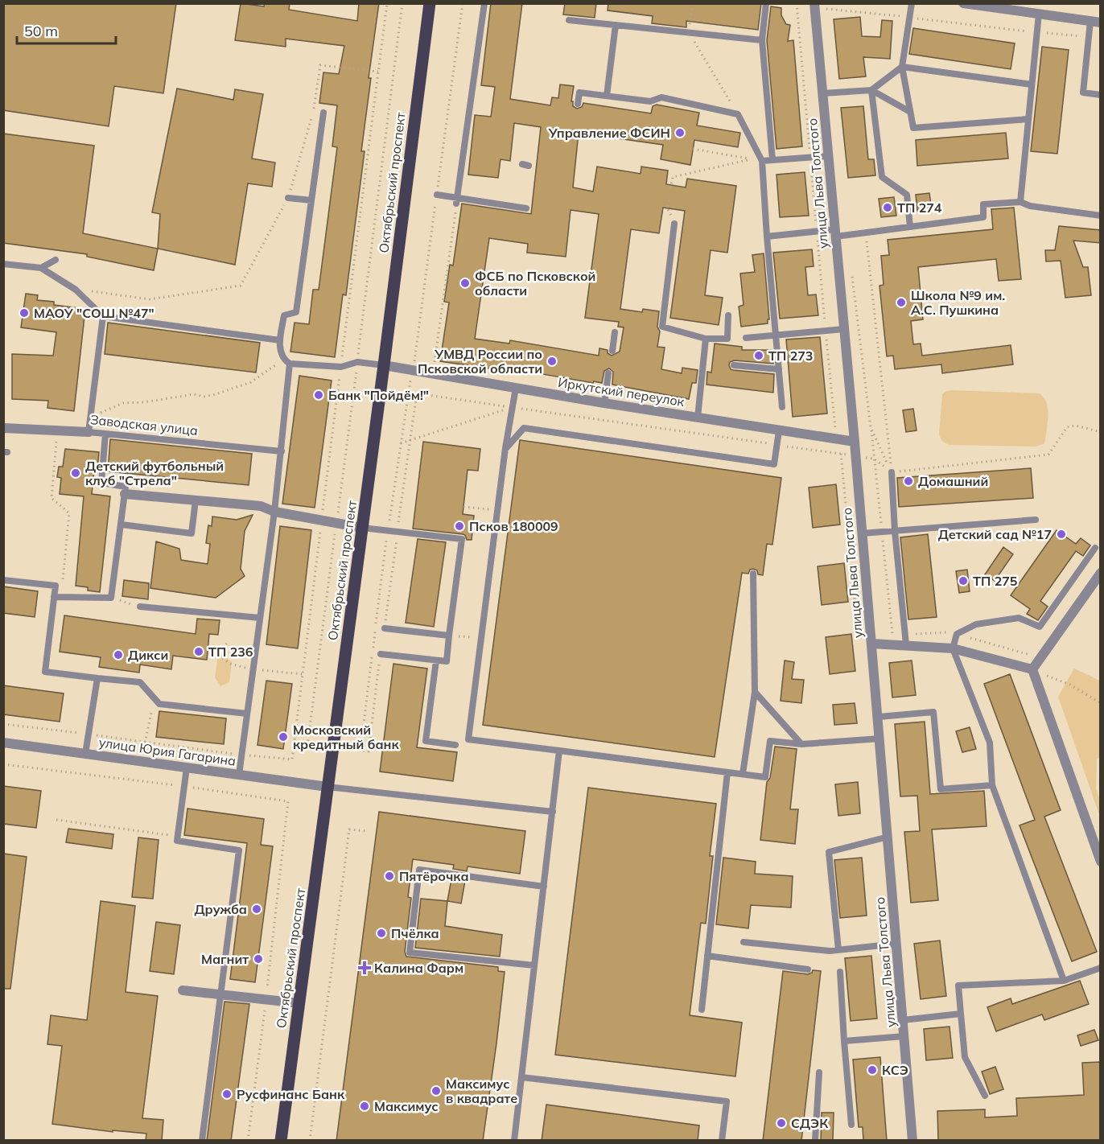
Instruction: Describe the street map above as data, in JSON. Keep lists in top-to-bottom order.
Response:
{
  "streets": {
    "main road": ["Октябрьский проспект"],
    "street": [
      "улица Льва Толстого",
      "Иркутский переулок",
      "Заводская улица",
      "улица Юрия Гагарина"
    ]
  },
  "crossings": [
    ["Октябрьский проспект", "Иркутский переулок"],
    ["Октябрьский проспект", "улица Юрия Гагарина"],
    ["улица Льва Толстого", "Иркутский переулок"]
  ],
  "places": {
    "other": [
      "Управление ФСИН",
      "ТП 274",
      "ФСБ по Псковской области",
      "Школа №9 им. А.С. Пушкина",
      "МАОУ \"СОШ №47\"",
      "ТП 273",
      "УМВД России по Псковской области",
      "Банк \"Пойдём!\"",
      "Детский футбольный клуб \"Стрела\"",
      "Домашний",
      "Псков 180009",
      "Детский сад №17",
      "ТП 275",
      "ТП 236",
      "Дикси",
      "Московский кредитный банк",
      "Пятёрочка",
      "Дружба",
      "Пчёлка",
      "Магнит",
      "КСЭ",
      "Максимус в квадрате",
      "Русфинанс Банк",
      "Максимус",
      "СДЭК"
    ],
    "health": ["Калина Фарм"]
  },
  "scale_bar": "50 m"
}
